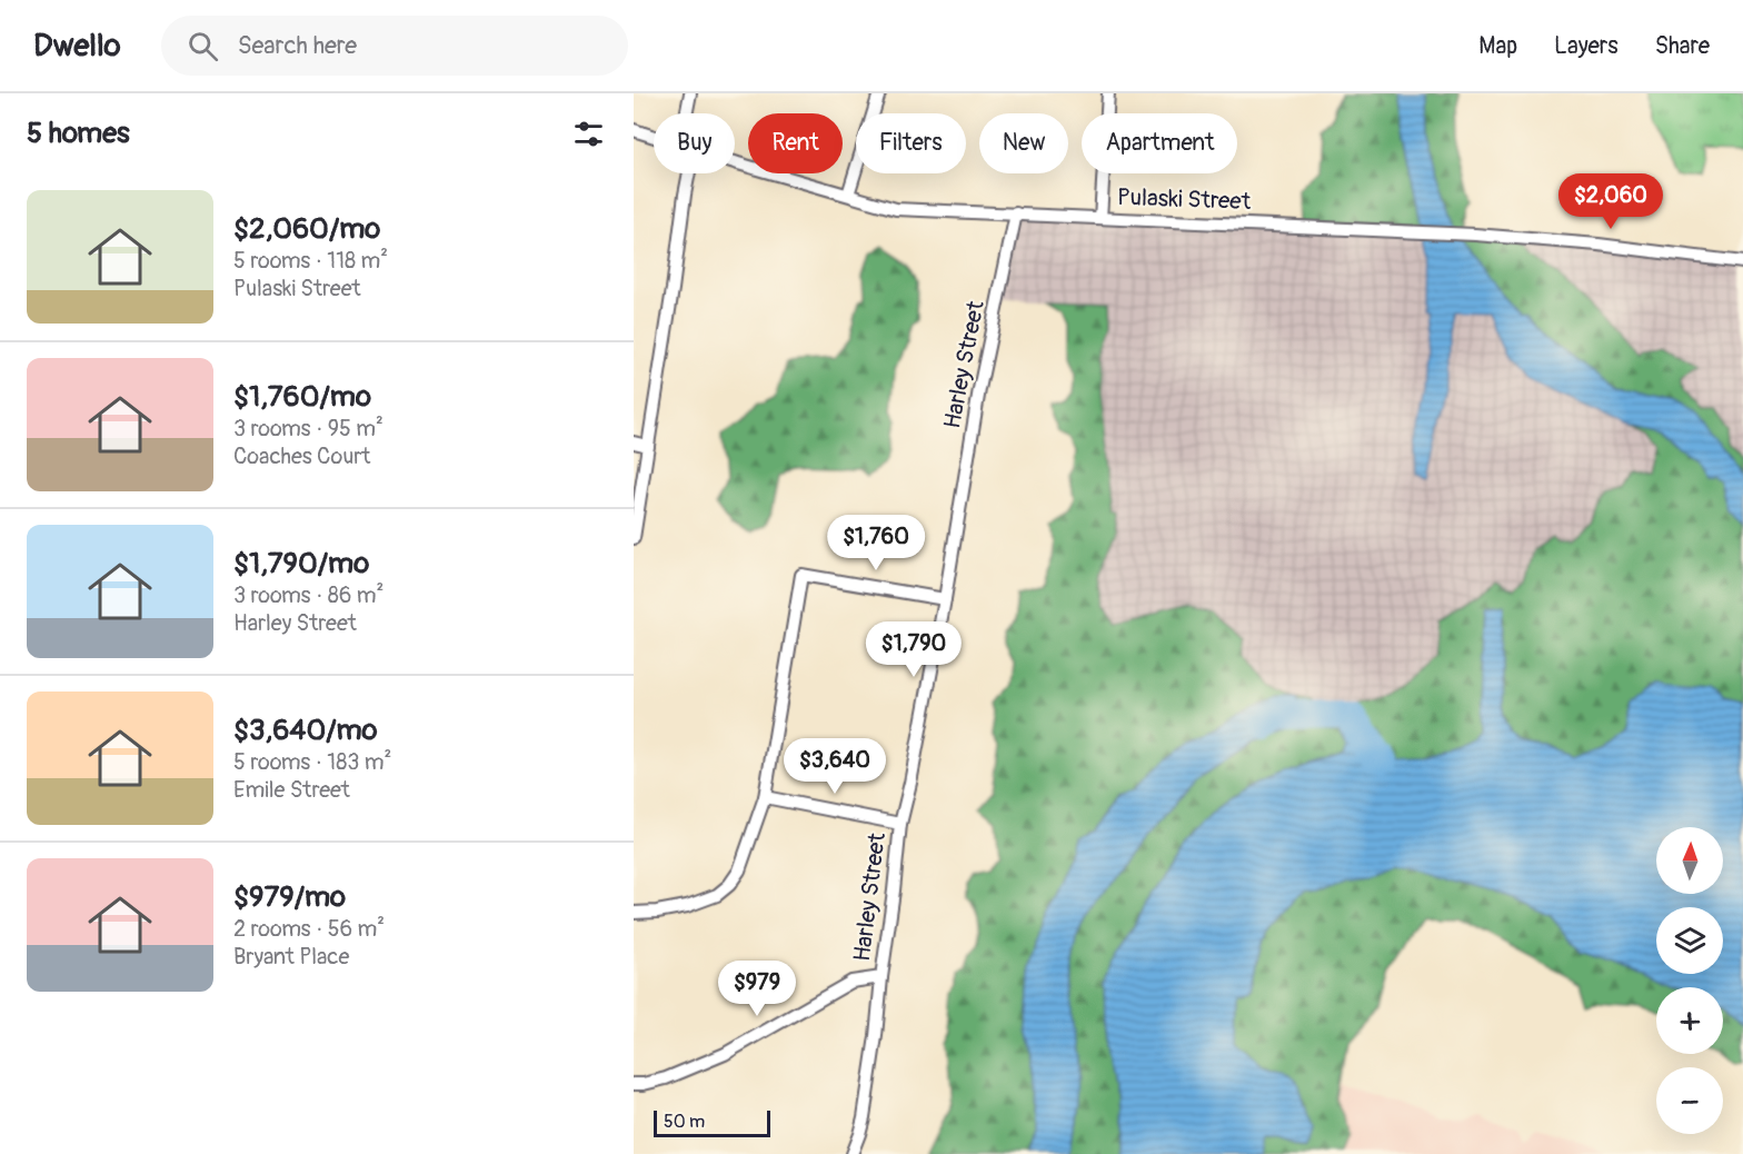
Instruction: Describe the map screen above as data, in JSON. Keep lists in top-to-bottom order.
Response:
{
  "streets": {
    "street": ["Pulaski Street", "Harley Street"]
  },
  "crossings": [
    ["Pulaski Street", "Harley Street"]
  ],
  "scale_bar": "50 m",
  "north": "top",
  "page": {
    "header": "Dwello",
    "search": "Search here",
    "nav": ["Map", "Layers", "Share"],
    "heading": "5 homes",
    "chip": [
      "Buy",
      "Rent",
      "Filters",
      "New",
      "Apartment"
    ],
    "list": [
      {
        "name": "$2,060/mo",
        "note": "5 rooms · 118 m² · Pulaski Street"
      },
      {
        "name": "$1,760/mo",
        "note": "3 rooms · 95 m² · Coaches Court"
      },
      {
        "name": "$1,790/mo",
        "note": "3 rooms · 86 m² · Harley Street"
      },
      {
        "name": "$3,640/mo",
        "note": "5 rooms · 183 m² · Emile Street"
      },
      {
        "name": "$979/mo",
        "note": "2 rooms · 56 m² · Bryant Place"
      }
    ],
    "price": [
      "$2,060",
      "$1,760",
      "$1,790",
      "$3,640",
      "$979"
    ],
    "map_buttons": ["+", "−"],
    "scale": "50 m"
  }
}
